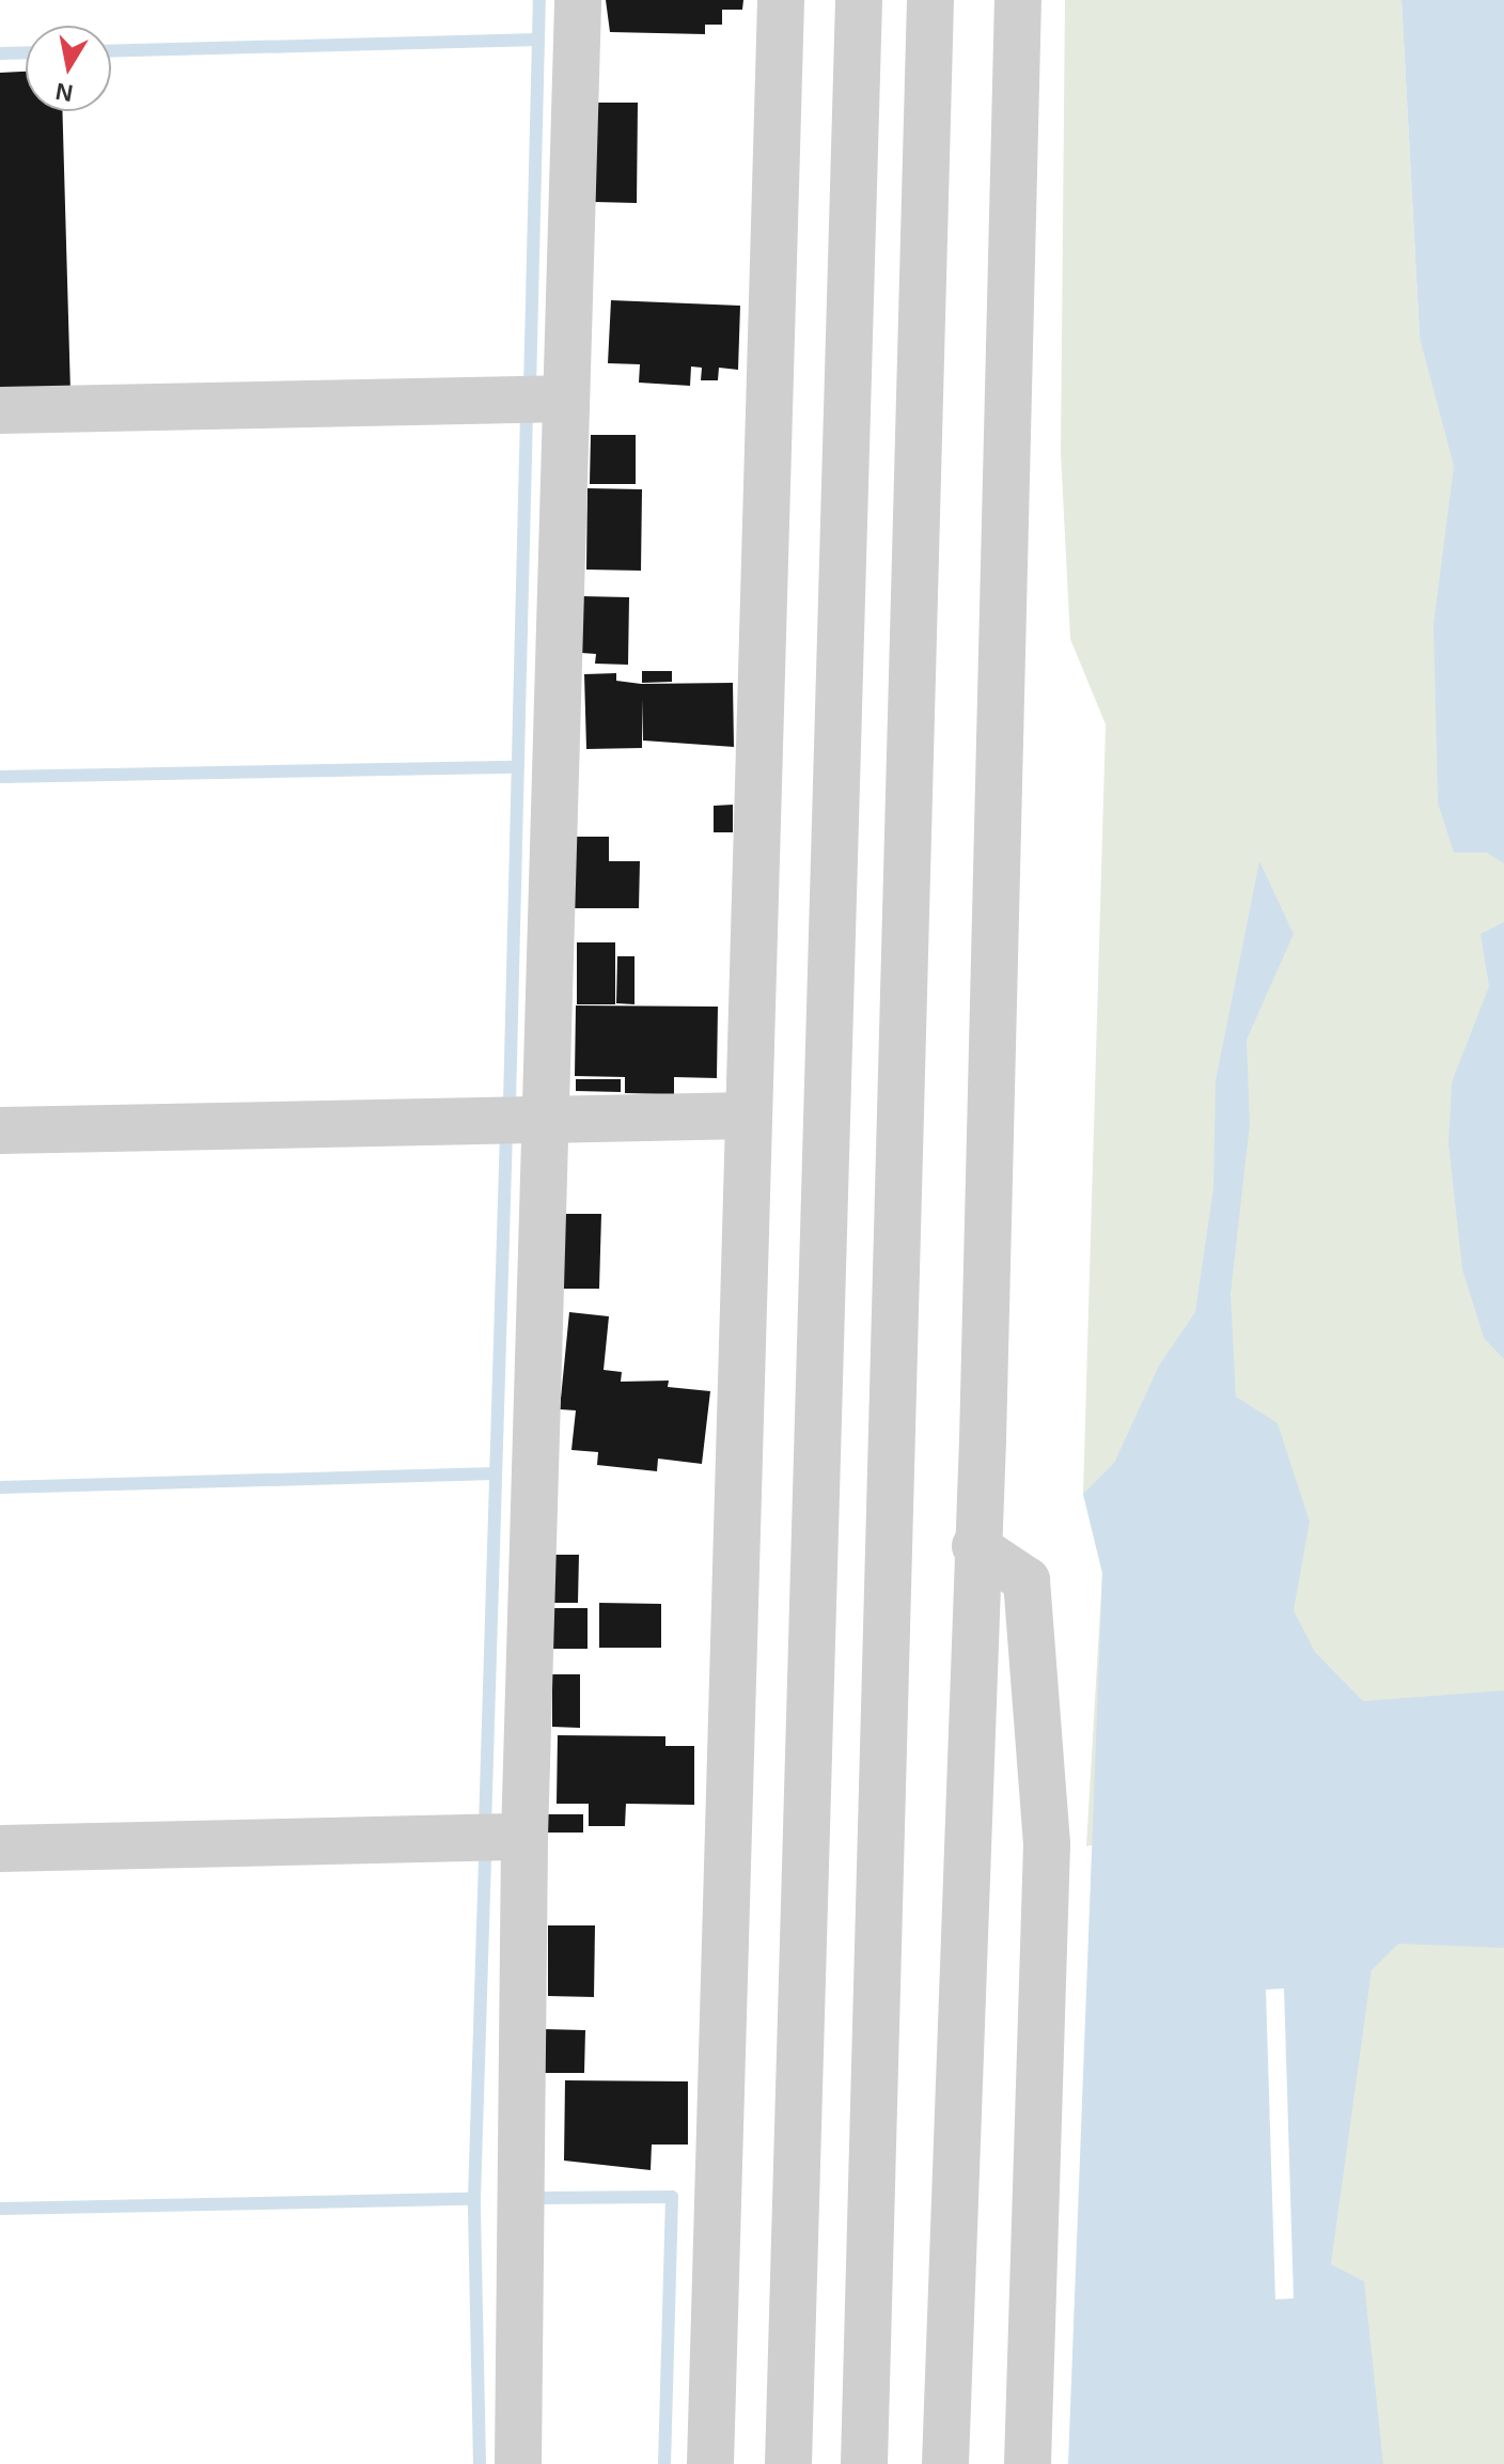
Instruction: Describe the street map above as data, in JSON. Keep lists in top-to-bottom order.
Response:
{
  "north": "bottom"
}
